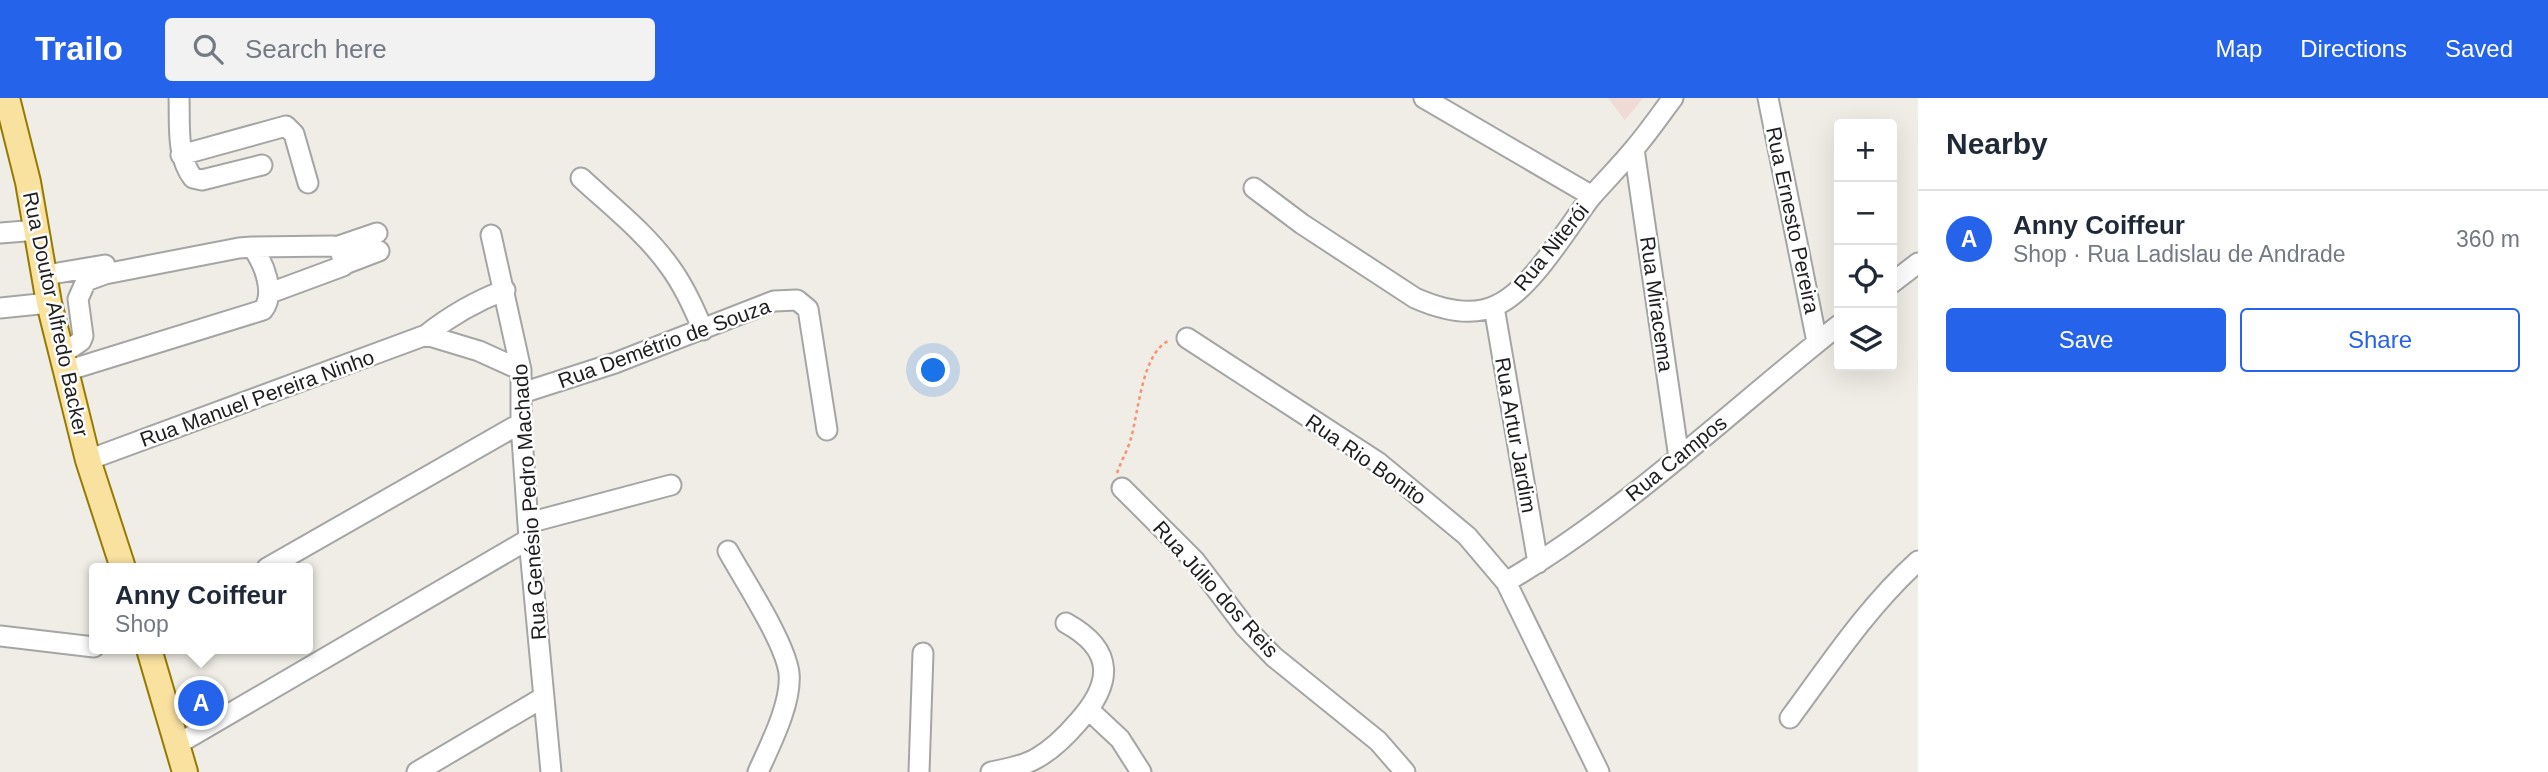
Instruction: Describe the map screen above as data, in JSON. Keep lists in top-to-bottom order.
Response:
{
  "streets": {
    "main road": ["Rua Doutor Alfredo Backer"],
    "street": [
      "Rua Ernesto Pereira",
      "Rua Niterói",
      "Rua Miracema",
      "Rua Demétrio de Souza",
      "Rua Manuel Pereira Ninho",
      "Rua Artur Jardim",
      "Rua Campos",
      "Rua Rio Bonito",
      "Rua Genésio Pedro Machado",
      "Rua Júlio dos Reis"
    ]
  },
  "crossings": [
    ["Rua Ernesto Pereira", "Rua Campos"],
    ["Rua Niterói", "Rua Miracema"],
    ["Rua Niterói", "Rua Artur Jardim"],
    ["Rua Miracema", "Rua Campos"],
    ["Rua Doutor Alfredo Backer", "Rua Manuel Pereira Ninho"],
    ["Rua Demétrio de Souza", "Rua Genésio Pedro Machado"],
    ["Rua Manuel Pereira Ninho", "Rua Genésio Pedro Machado"],
    ["Rua Artur Jardim", "Rua Campos"],
    ["Rua Campos", "Rua Rio Bonito"]
  ],
  "page": {
    "header": "Trailo",
    "search": "Search here",
    "nav": ["Map", "Directions", "Saved"],
    "heading": "Nearby",
    "map_buttons": ["+", "−"],
    "list": [
      {
        "mark": "A",
        "name": "Anny Coiffeur",
        "note": "Shop · Rua Ladislau de Andrade",
        "value": "360 m"
      }
    ],
    "buttons": ["Save", "Share"],
    "popup": ["Anny Coiffeur", "Shop"],
    "pins": "A"
  }
}
